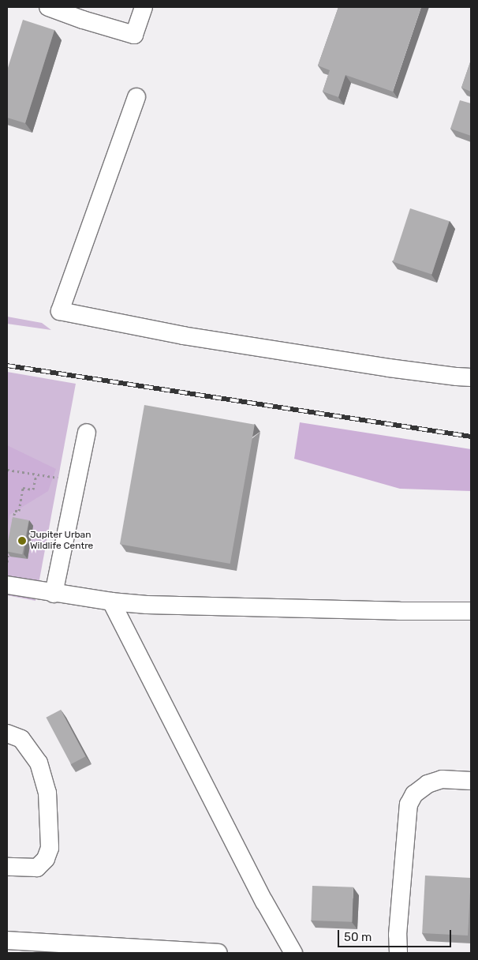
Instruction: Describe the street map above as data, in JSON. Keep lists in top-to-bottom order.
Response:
{
  "places": ["Jupiter Urban Wildlife Centre"],
  "scale_bar": "50 m"
}
